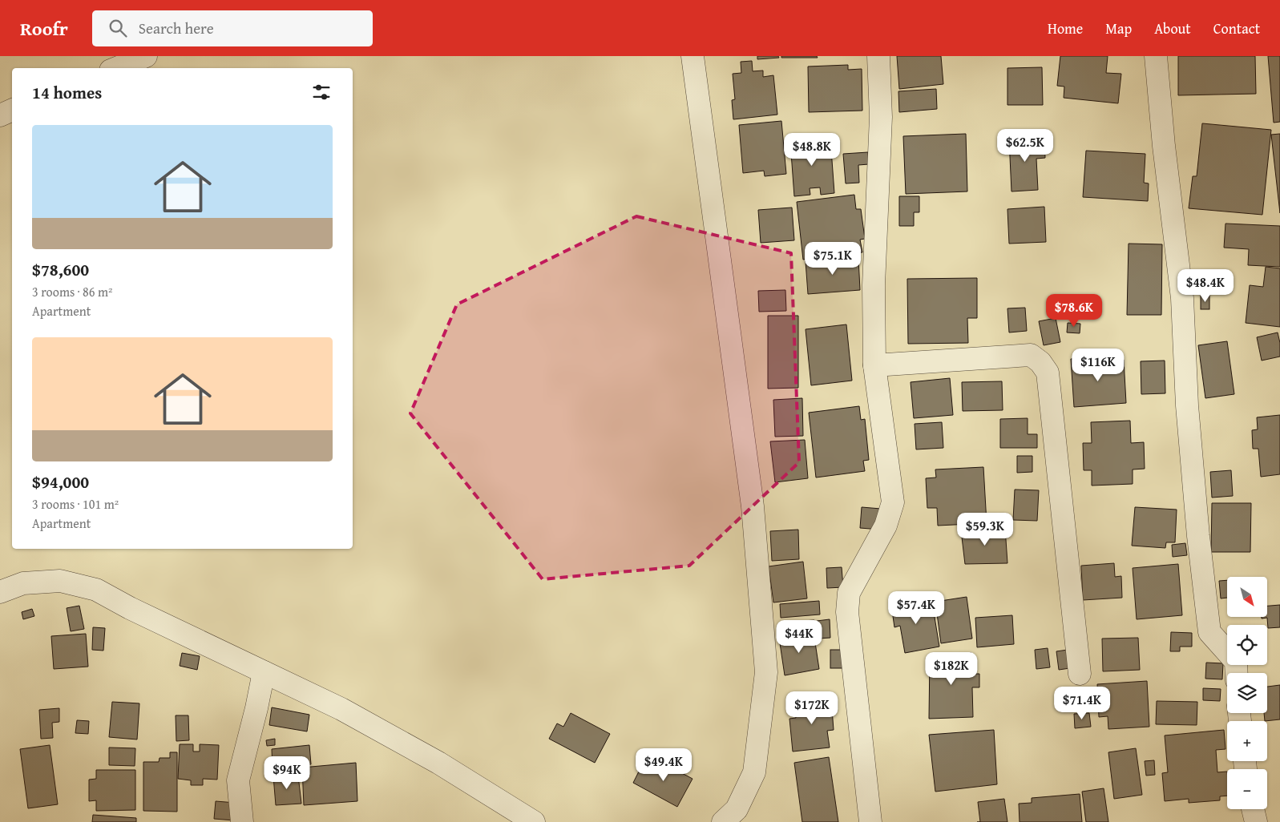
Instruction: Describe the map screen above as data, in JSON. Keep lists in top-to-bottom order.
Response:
{
  "north": "bottom right",
  "page": {
    "header": "Roofr",
    "search": "Search here",
    "nav": [
      "Home",
      "Map",
      "About",
      "Contact"
    ],
    "heading": "14 homes",
    "list": [
      {
        "name": "$78,600",
        "note": "3 rooms · 86 m² · Apartment"
      },
      {
        "name": "$94,000",
        "note": "3 rooms · 101 m² · Apartment"
      }
    ],
    "price": [
      "$62.5K",
      "$48.8K",
      "$75.1K",
      "$48.4K",
      "$78.6K",
      "$116K",
      "$59.3K",
      "$57.4K",
      "$44K",
      "$182K",
      "$71.4K",
      "$172K",
      "$49.4K",
      "$94K"
    ],
    "map_buttons": ["+", "−"]
  }
}
